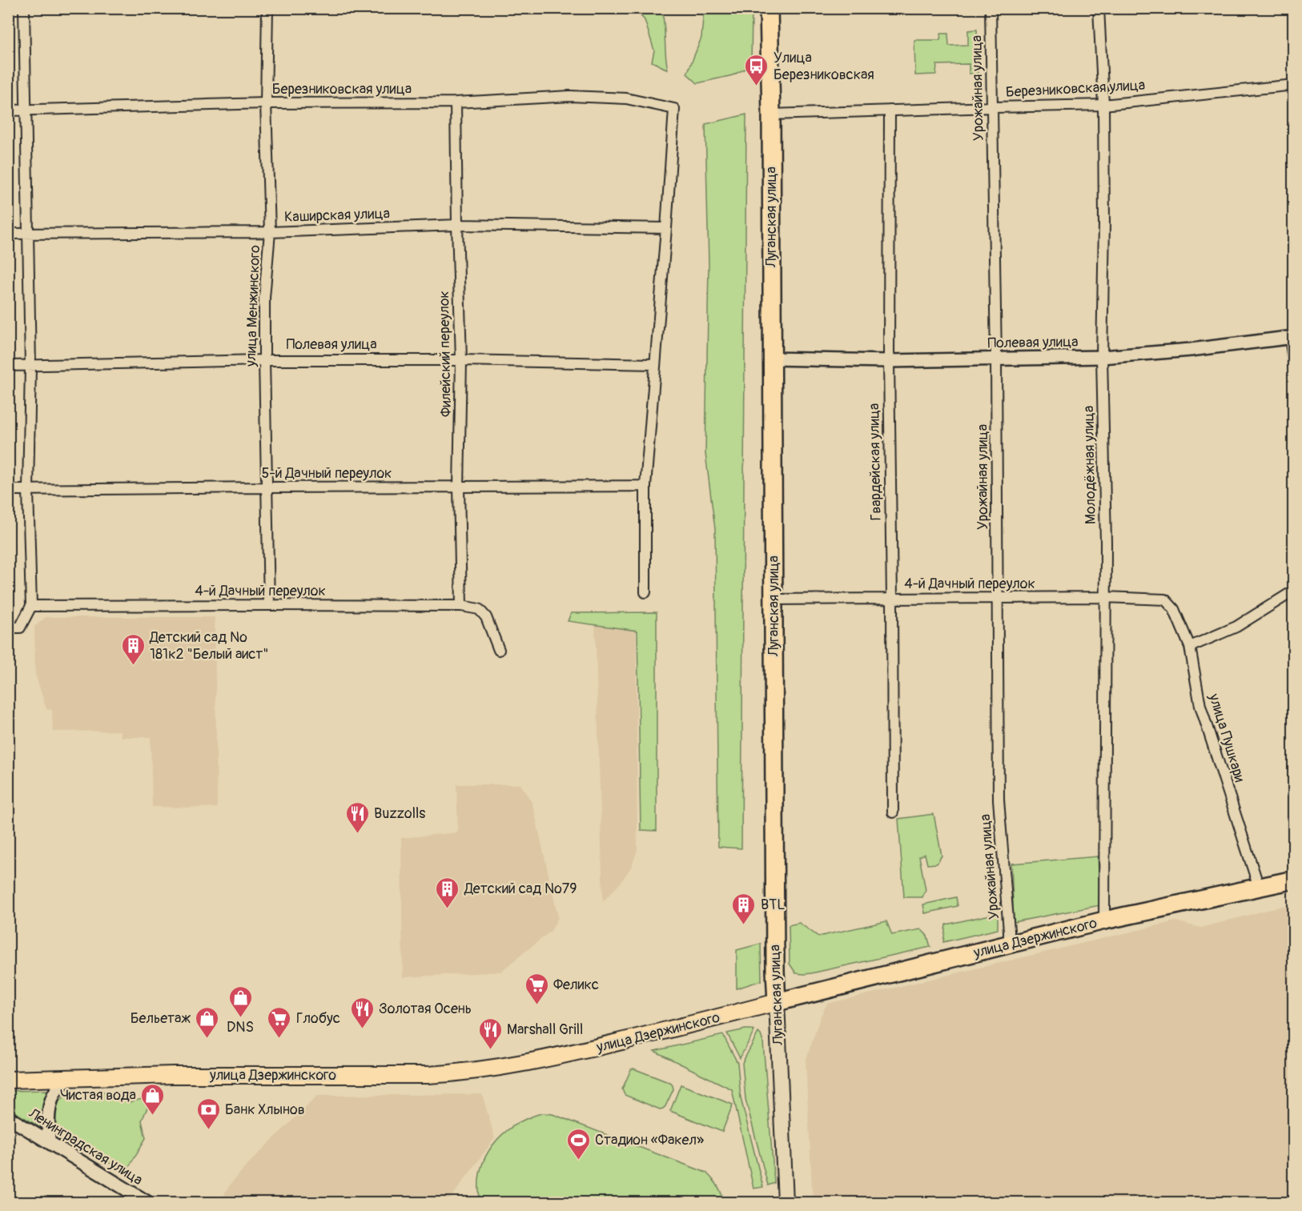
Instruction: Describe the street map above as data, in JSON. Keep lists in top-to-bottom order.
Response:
{
  "streets": {
    "highway": ["Луганская улица", "улица Дзержинского"],
    "street": [
      "Урожайная улица",
      "Березниковская улица",
      "Каширская улица",
      "улица Менжинского",
      "Полевая улица",
      "Филейский переулок",
      "Гвардейская улица",
      "Молодёжная улица",
      "5-й Дачный переулок",
      "4-й Дачный переулок",
      "улица Пушкари",
      "Ленинградская улица"
    ]
  },
  "crossings": [
    ["Урожайная улица", "Березниковская улица"],
    ["Урожайная улица", "Полевая улица"],
    ["Урожайная улица", "4-й Дачный переулок"],
    ["Урожайная улица", "улица Дзержинского"],
    ["Березниковская улица", "Каширская улица"],
    ["Березниковская улица", "Луганская улица"],
    ["Березниковская улица", "улица Менжинского"],
    ["Березниковская улица", "Филейский переулок"],
    ["Березниковская улица", "Гвардейская улица"],
    ["Березниковская улица", "Молодёжная улица"],
    ["Каширская улица", "улица Менжинского"],
    ["Каширская улица", "Филейский переулок"],
    ["Луганская улица", "Полевая улица"],
    ["Луганская улица", "4-й Дачный переулок"],
    ["Луганская улица", "улица Дзержинского"],
    ["улица Менжинского", "Полевая улица"],
    ["улица Менжинского", "5-й Дачный переулок"],
    ["улица Менжинского", "4-й Дачный переулок"],
    ["Полевая улица", "Филейский переулок"],
    ["Полевая улица", "Гвардейская улица"],
    ["Полевая улица", "Молодёжная улица"],
    ["Филейский переулок", "5-й Дачный переулок"],
    ["Филейский переулок", "4-й Дачный переулок"],
    ["Гвардейская улица", "4-й Дачный переулок"],
    ["Молодёжная улица", "4-й Дачный переулок"],
    ["Молодёжная улица", "улица Дзержинского"],
    ["4-й Дачный переулок", "улица Пушкари"],
    ["улица Пушкари", "улица Дзержинского"]
  ],
  "places": {
    "bus stop": ["Улица Березниковская"],
    "building": ["Детский сад № 181к2 \"Белый аист\"", "Детский сад №79", "BTL"],
    "restaurant": ["Buzzolls", "Золотая Осень", "Marshall Grill"],
    "supermarket": ["Феликс", "Глобус"],
    "shop": ["DNS", "Бельетаж", "Чистая вода"],
    "bank": ["Банк Хлынов"],
    "sports": ["Стадион «Факел»"]
  }
}
